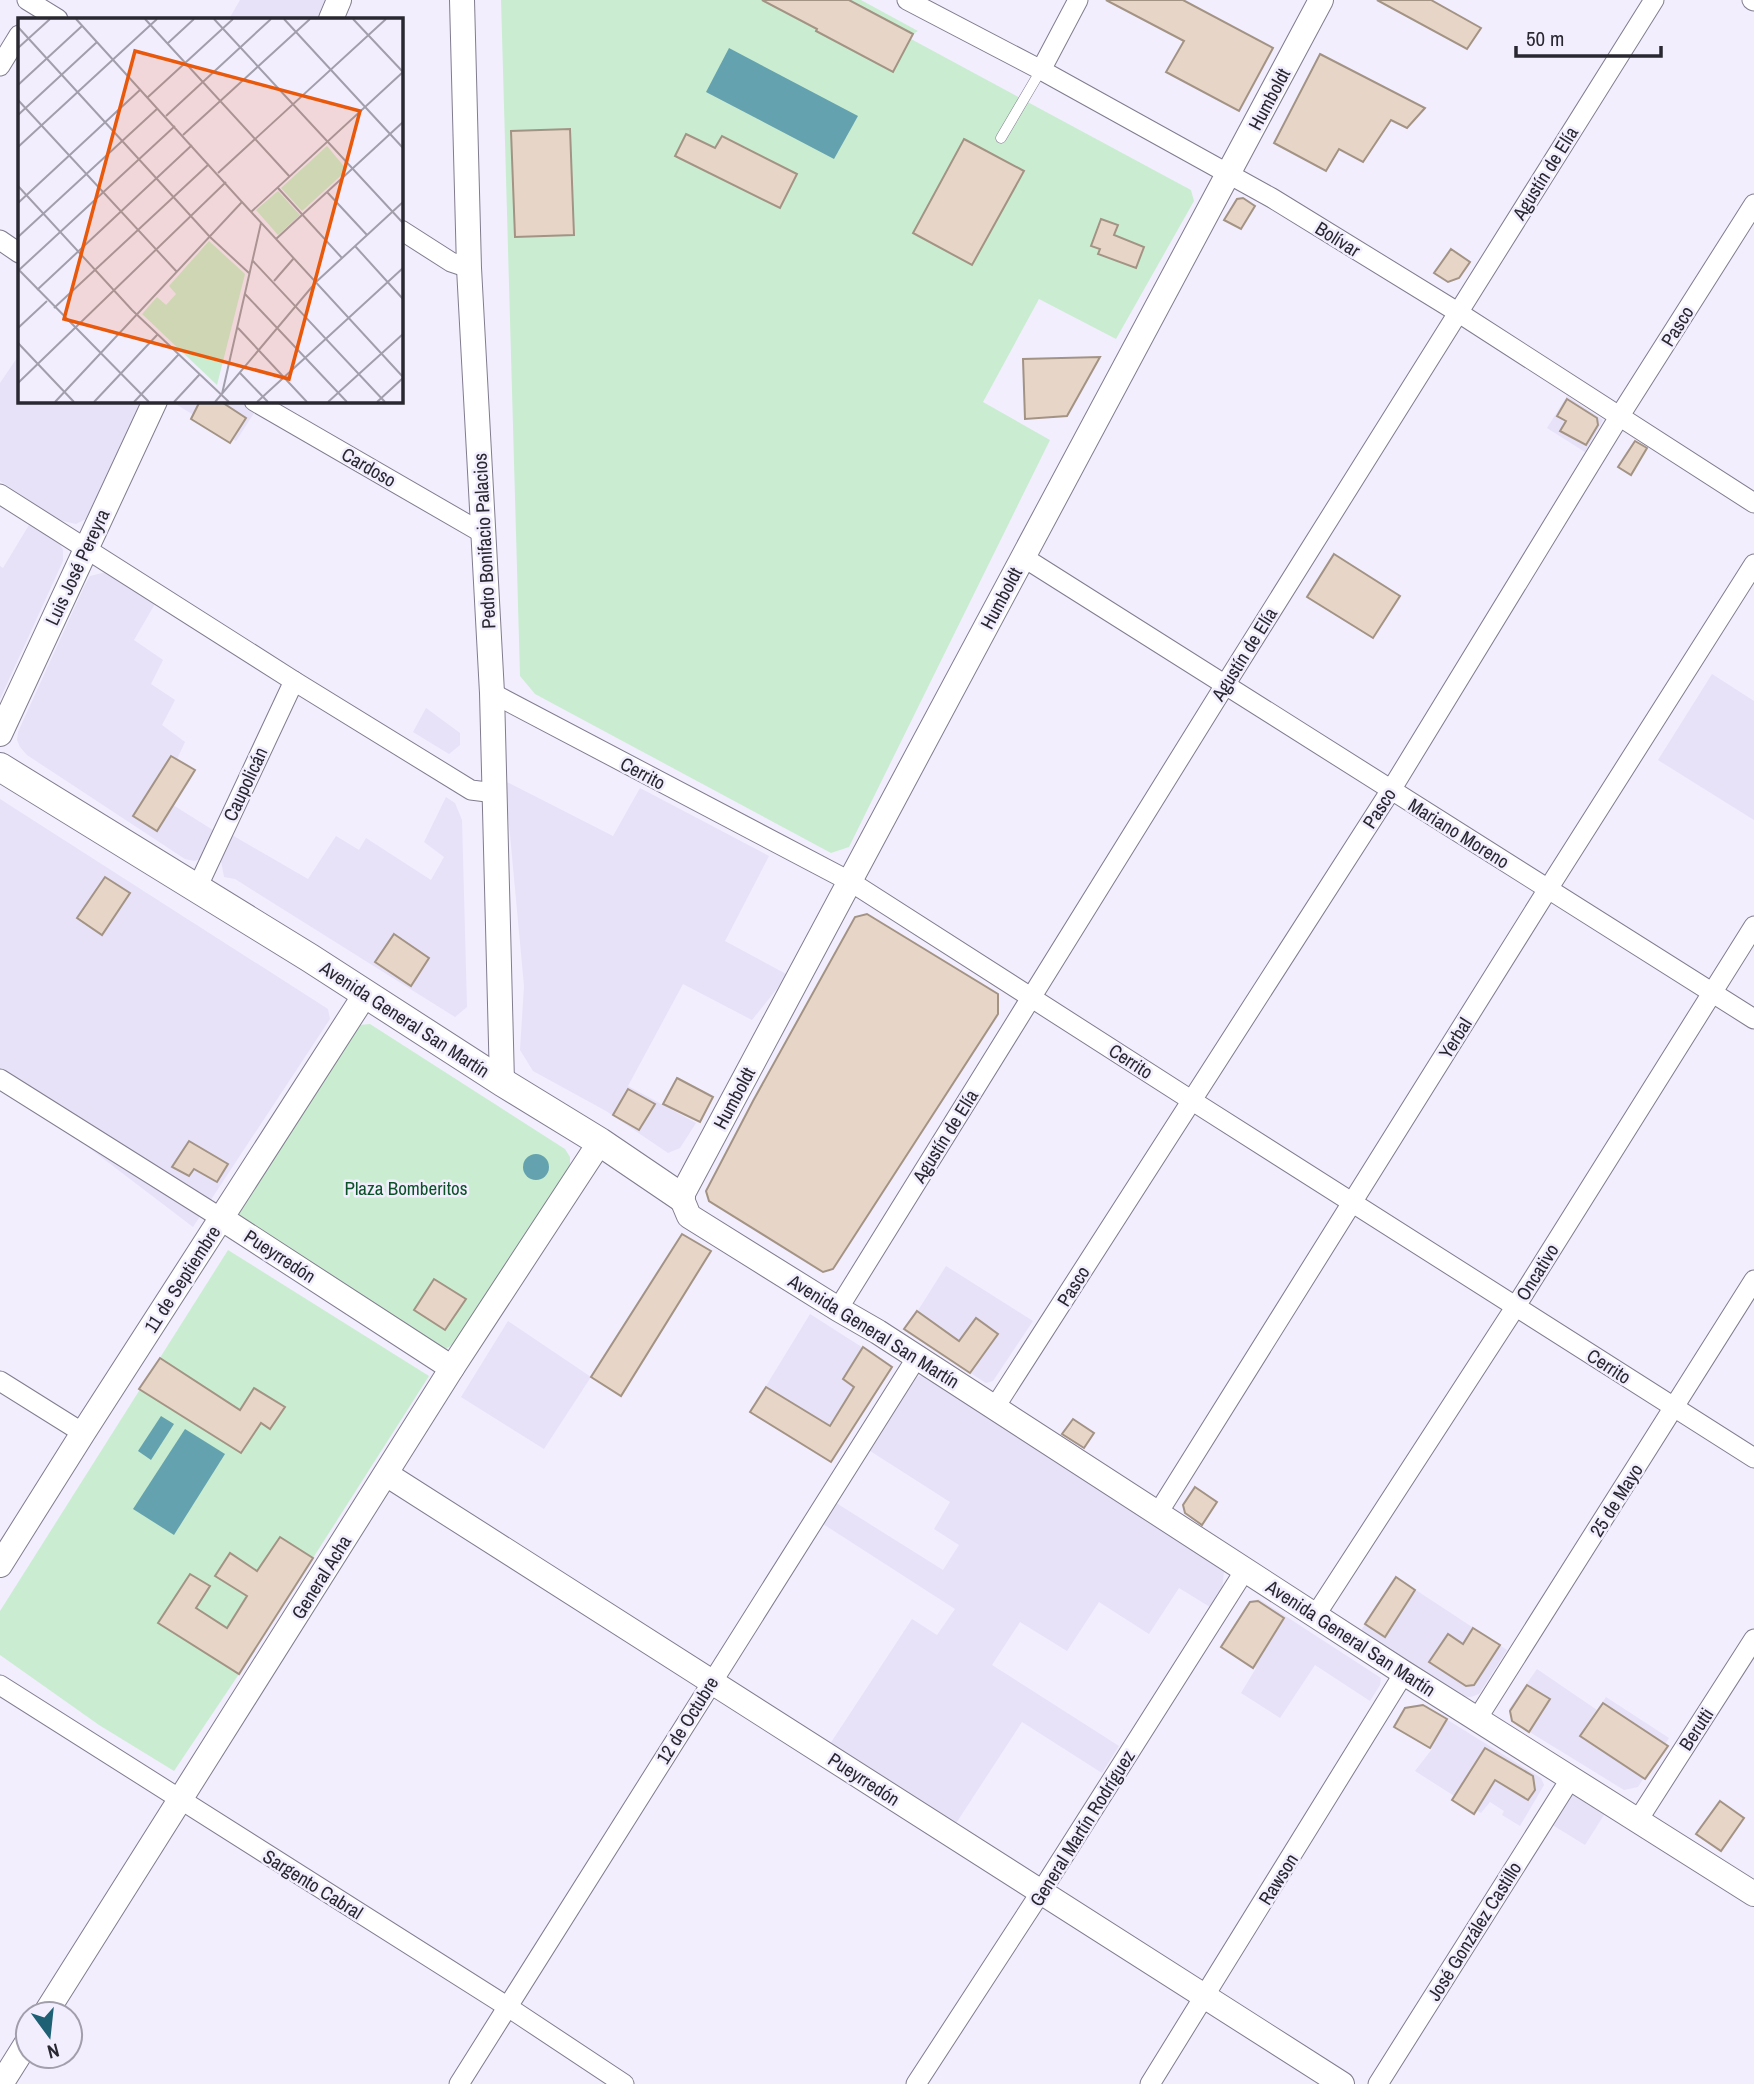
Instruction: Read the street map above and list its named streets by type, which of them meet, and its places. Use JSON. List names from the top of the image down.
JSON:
{
  "streets": {
    "main road": ["Avenida General San Martín"],
    "street": [
      "Humboldt",
      "Agustín de Elía",
      "Bolívar",
      "Pasco",
      "Cardoso",
      "Pedro Bonifacio Palacios",
      "Luis José Pereyra",
      "Cerrito",
      "Caupolicán",
      "Mariano Moreno",
      "Yerbal",
      "Pueyrredón",
      "Oncativo",
      "11 de Septiembre",
      "25 de Mayo",
      "General Acha",
      "12 de Octubre",
      "Berutti",
      "General Martín Rodríguez",
      "Rawson",
      "Sargento Cabral",
      "José González Castillo"
    ]
  },
  "crossings": [
    ["Humboldt", "Bolívar"],
    ["Humboldt", "Cerrito"],
    ["Humboldt", "Mariano Moreno"],
    ["Humboldt", "Avenida General San Martín"],
    ["Agustín de Elía", "Bolívar"],
    ["Agustín de Elía", "Cerrito"],
    ["Agustín de Elía", "Mariano Moreno"],
    ["Agustín de Elía", "Avenida General San Martín"],
    ["Bolívar", "Pasco"],
    ["Pasco", "Cerrito"],
    ["Pasco", "Mariano Moreno"],
    ["Pasco", "Avenida General San Martín"],
    ["Cardoso", "Pedro Bonifacio Palacios"],
    ["Pedro Bonifacio Palacios", "Cerrito"],
    ["Pedro Bonifacio Palacios", "Avenida General San Martín"],
    ["Cerrito", "Yerbal"],
    ["Cerrito", "Oncativo"],
    ["Cerrito", "25 de Mayo"],
    ["Caupolicán", "Avenida General San Martín"],
    ["Mariano Moreno", "Yerbal"],
    ["Mariano Moreno", "Oncativo"],
    ["Avenida General San Martín", "Yerbal"],
    ["Avenida General San Martín", "Oncativo"],
    ["Avenida General San Martín", "11 de Septiembre"],
    ["Avenida General San Martín", "25 de Mayo"],
    ["Avenida General San Martín", "General Acha"],
    ["Avenida General San Martín", "12 de Octubre"],
    ["Avenida General San Martín", "Berutti"],
    ["Avenida General San Martín", "General Martín Rodríguez"],
    ["Avenida General San Martín", "Rawson"],
    ["Avenida General San Martín", "José González Castillo"],
    ["Pueyrredón", "11 de Septiembre"],
    ["Pueyrredón", "General Acha"],
    ["Pueyrredón", "12 de Octubre"],
    ["Pueyrredón", "General Martín Rodríguez"],
    ["Pueyrredón", "Rawson"],
    ["General Acha", "Sargento Cabral"],
    ["12 de Octubre", "Sargento Cabral"]
  ],
  "parks": ["Plaza Bomberitos"],
  "scale_bar": "50 m",
  "north": "bottom"
}
